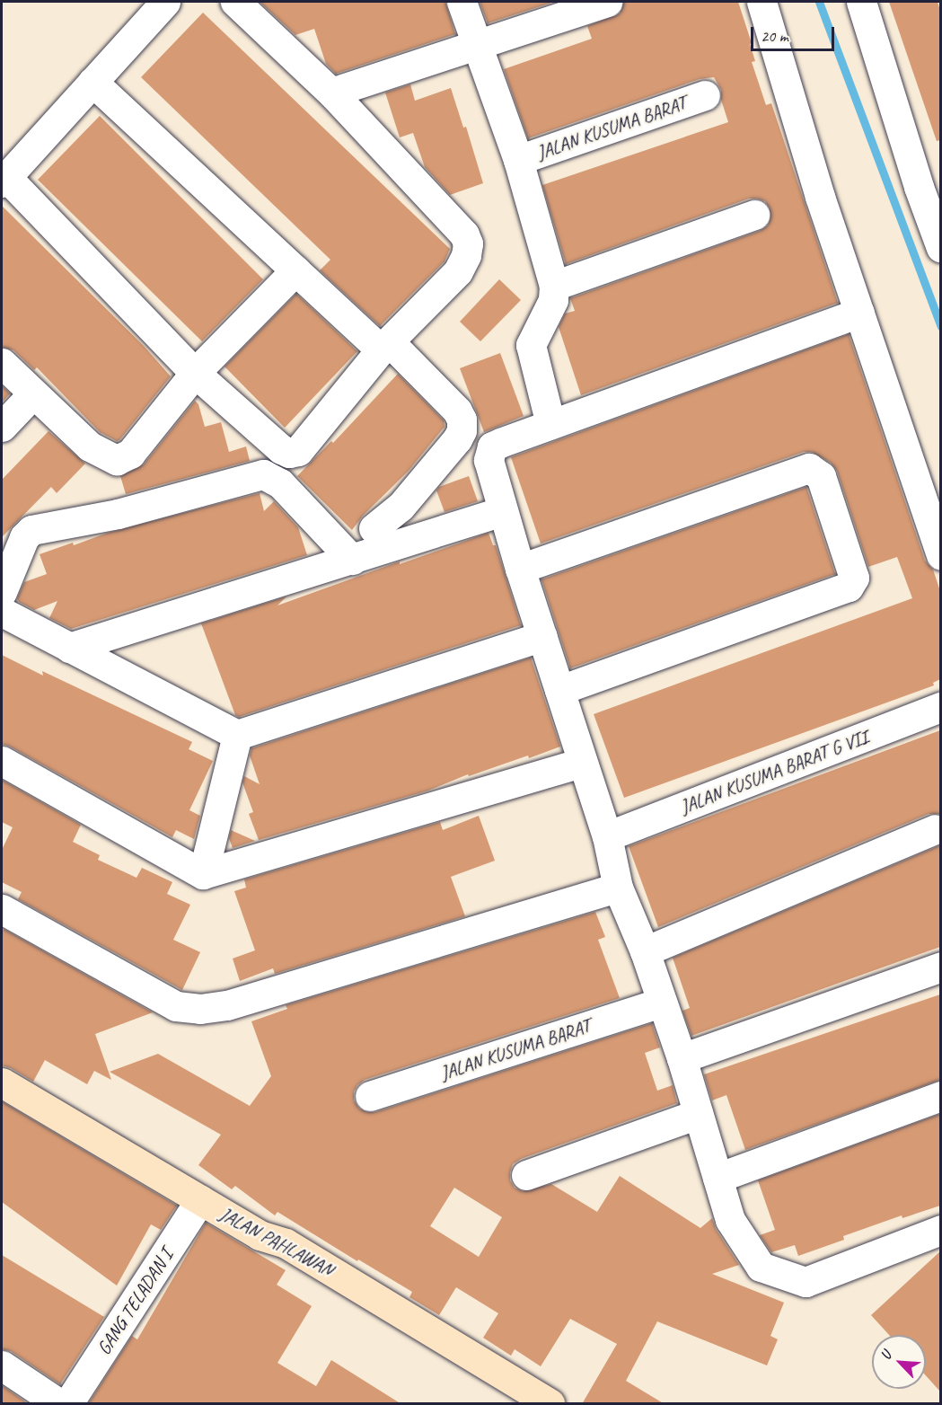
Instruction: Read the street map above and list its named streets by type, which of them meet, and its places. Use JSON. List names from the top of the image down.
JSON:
{
  "streets": {
    "street": [
      "JALAN KUSUMA BARAT",
      "JALAN KUSUMA BARAT G VII",
      "JALAN PAHLAWAN",
      "GANG TELADAN I"
    ]
  },
  "crossings": [
    ["JALAN PAHLAWAN", "GANG TELADAN I"]
  ],
  "scale_bar": "20 m",
  "north": "top left"
}
